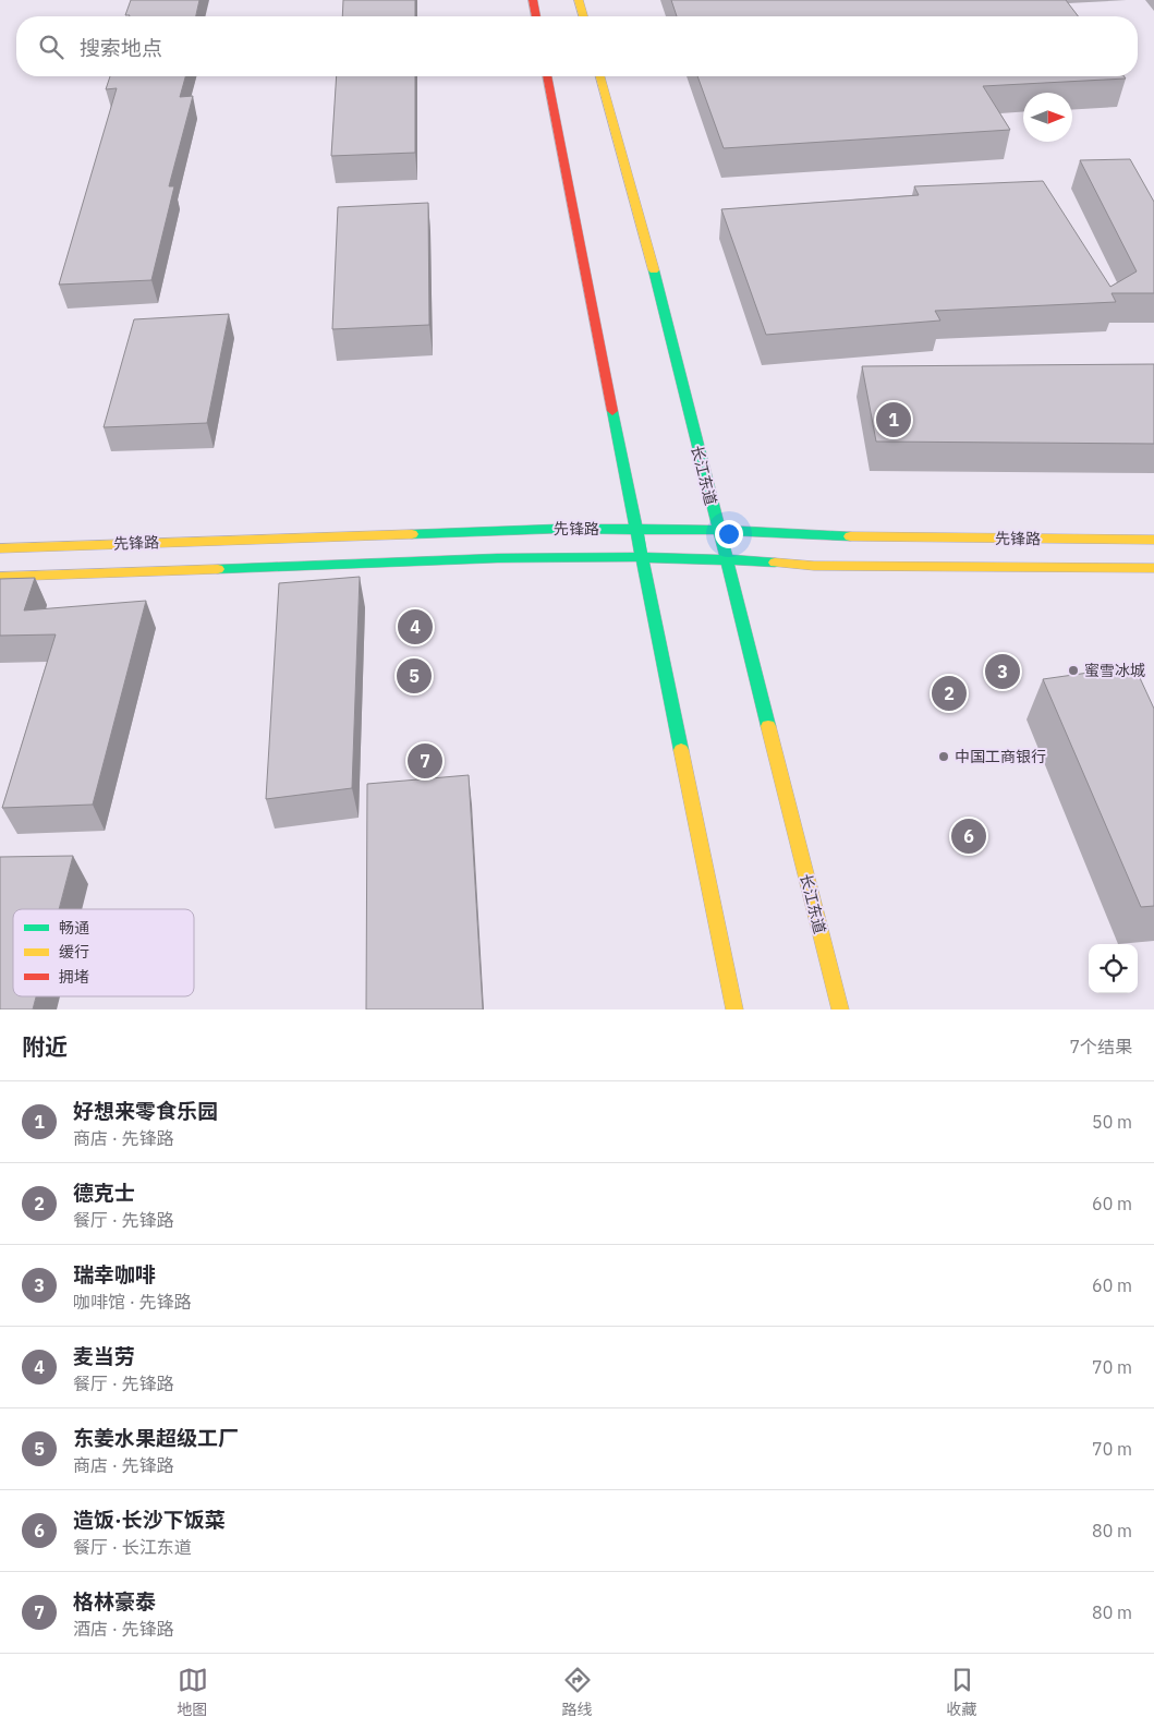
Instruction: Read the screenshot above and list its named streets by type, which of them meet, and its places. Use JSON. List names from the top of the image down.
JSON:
{
  "streets": {
    "main road": ["长江东道", "先锋路"]
  },
  "crossings": [
    ["长江东道", "先锋路"]
  ],
  "places": ["蜜雪冰城", "中国工商银行"],
  "legend": ["畅通", "缓行", "拥堵"],
  "north": "right",
  "page": {
    "search": "搜索地点",
    "pins": [
      "1",
      "4",
      "3",
      "5",
      "2",
      "7",
      "6"
    ],
    "heading": ["附近", "7个结果"],
    "list": [
      {
        "mark": "1",
        "name": "好想来零食乐园",
        "note": "商店 · 先锋路",
        "value": "50 m"
      },
      {
        "mark": "2",
        "name": "德克士",
        "note": "餐厅 · 先锋路",
        "value": "60 m"
      },
      {
        "mark": "3",
        "name": "瑞幸咖啡",
        "note": "咖啡馆 · 先锋路",
        "value": "60 m"
      },
      {
        "mark": "4",
        "name": "麦当劳",
        "note": "餐厅 · 先锋路",
        "value": "70 m"
      },
      {
        "mark": "5",
        "name": "东姜水果超级工厂",
        "note": "商店 · 先锋路",
        "value": "70 m"
      },
      {
        "mark": "6",
        "name": "造饭·长沙下饭菜",
        "note": "餐厅 · 长江东道",
        "value": "80 m"
      },
      {
        "mark": "7",
        "name": "格林豪泰",
        "note": "酒店 · 先锋路",
        "value": "80 m"
      }
    ],
    "nav": ["地图", "路线", "收藏"]
  }
}
